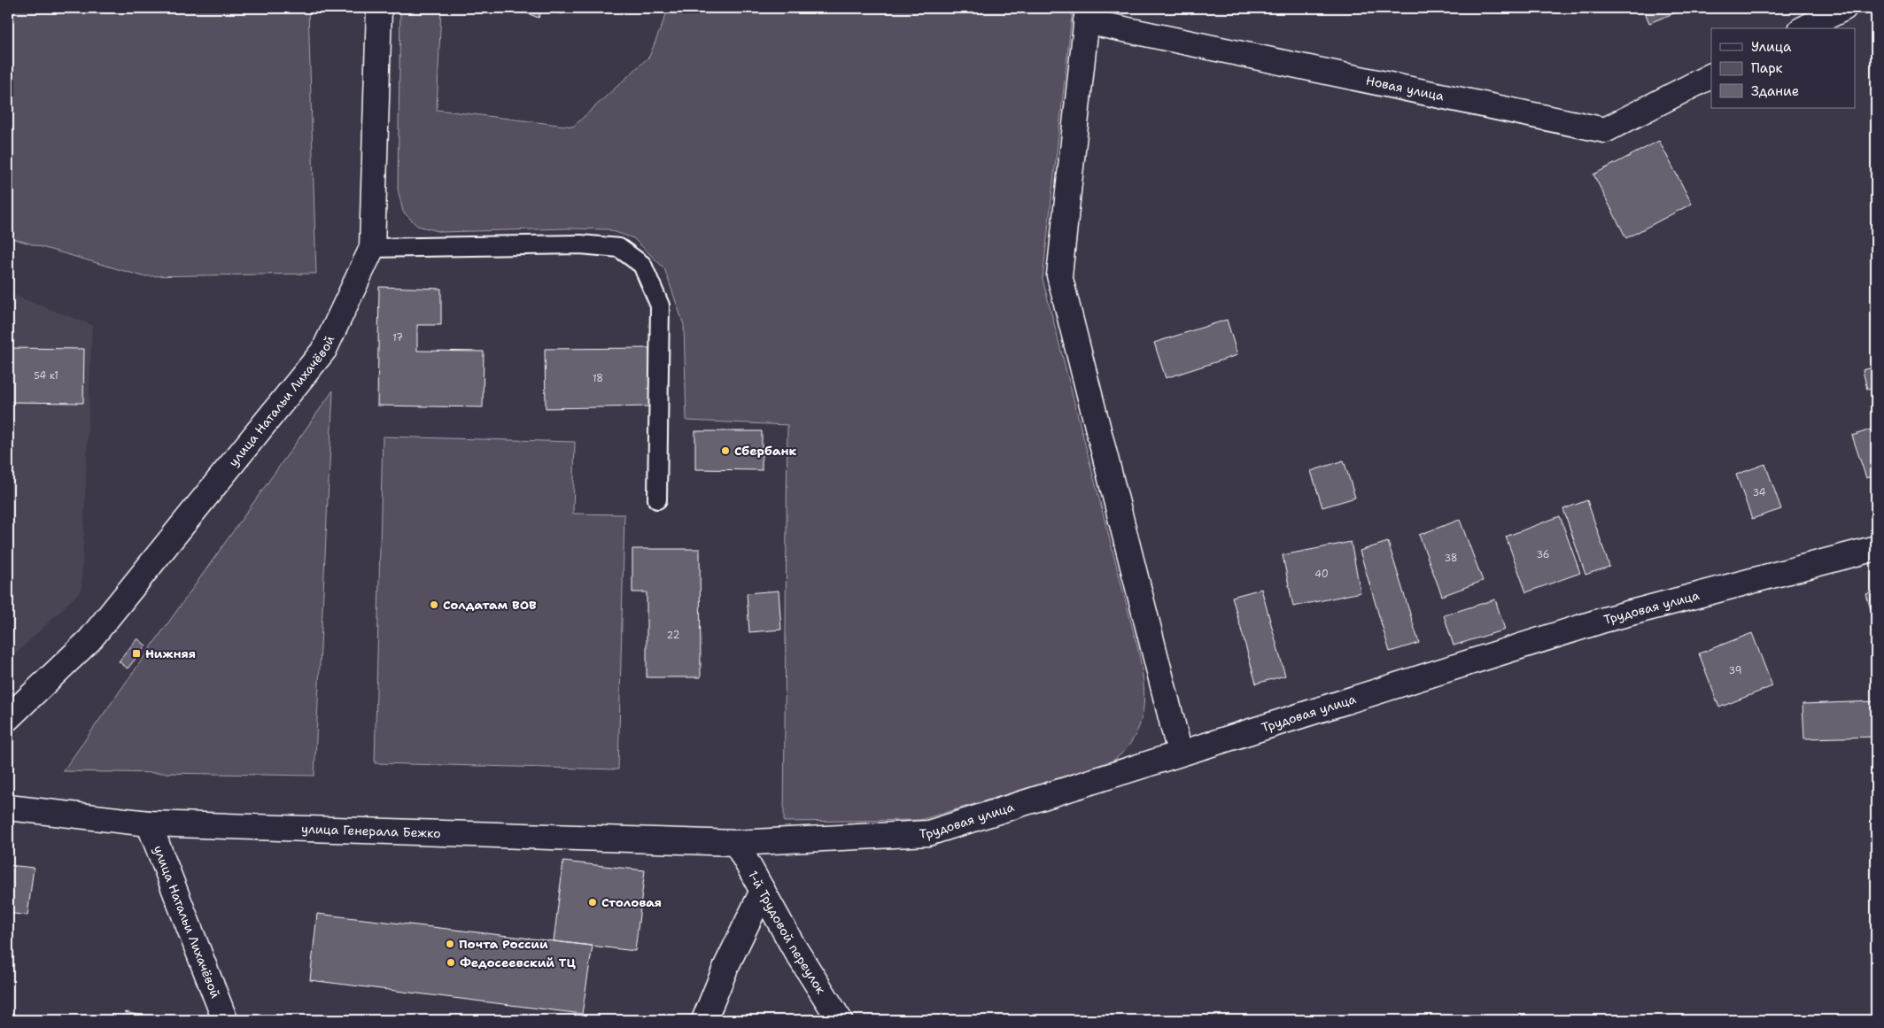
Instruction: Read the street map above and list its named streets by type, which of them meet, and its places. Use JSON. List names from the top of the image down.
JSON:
{
  "streets": {
    "street": [
      "Новая улица",
      "улица Натальи Лихачёвой",
      "Трудовая улица",
      "улица Генерала Бежко",
      "1-й Трудовой переулок"
    ]
  },
  "crossings": [
    ["улица Натальи Лихачёвой", "улица Генерала Бежко"],
    ["Трудовая улица", "улица Генерала Бежко"],
    ["Трудовая улица", "1-й Трудовой переулок"],
    ["улица Генерала Бежко", "1-й Трудовой переулок"]
  ],
  "places": {
    "other": [
      "Сбербанк",
      "Солдатам ВОВ",
      "Столовая",
      "Почта России",
      "Федосеевский ТЦ"
    ],
    "transit": ["Нижняя"]
  },
  "house_numbers": [
    "17",
    "54 к1",
    "18",
    "34",
    "36",
    "38",
    "40",
    "22",
    "39"
  ],
  "legend": ["Улица", "Парк", "Здание"]
}
